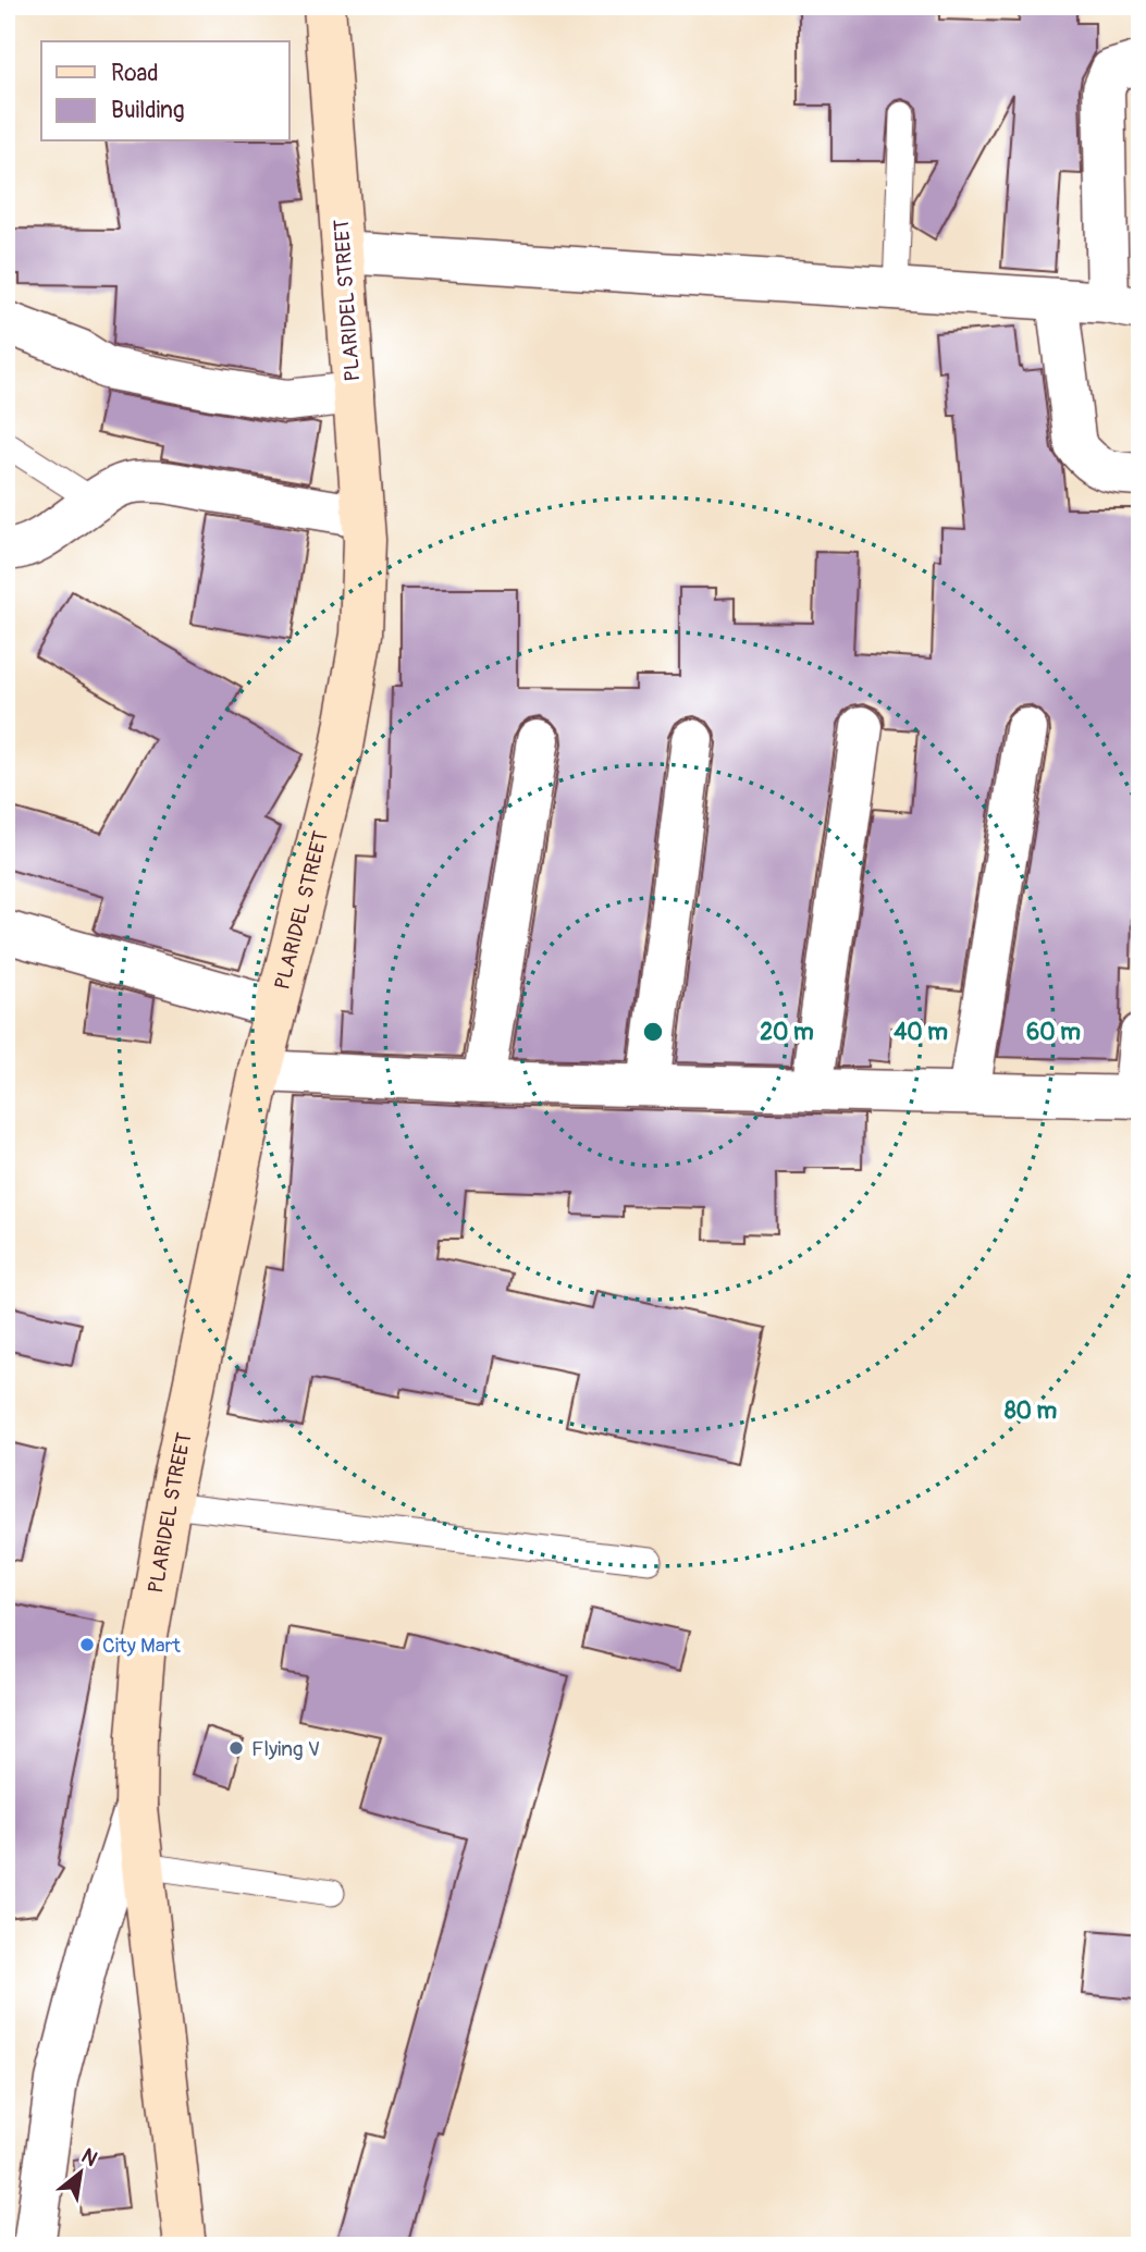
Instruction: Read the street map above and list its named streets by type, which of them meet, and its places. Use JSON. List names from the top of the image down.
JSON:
{
  "streets": {
    "street": ["PLARIDEL STREET"]
  },
  "places": ["City Mart", "Flying V"],
  "legend": ["Road", "Building"],
  "north": "top right",
  "rings": [
    "20 m",
    "40 m",
    "60 m",
    "80 m"
  ]
}
